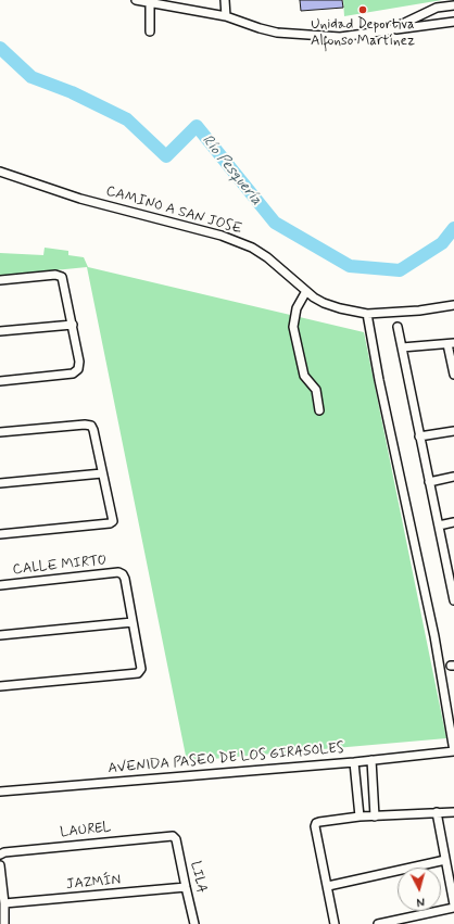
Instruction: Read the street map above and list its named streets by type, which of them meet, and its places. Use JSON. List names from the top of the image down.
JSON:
{
  "streets": {
    "street": [
      "CAMINO A SAN JOSE",
      "CALLE MIRTO",
      "AVENIDA PASEO DE LOS GIRASOLES",
      "LAUREL",
      "LILA",
      "JAZMÍN"
    ]
  },
  "crossings": [
    ["LAUREL", "LILA"],
    ["LILA", "JAZMÍN"]
  ],
  "water": ["Río Pesquería"],
  "places": ["Unidad Deportiva Alfonso Martínez"],
  "north": "bottom"
}
